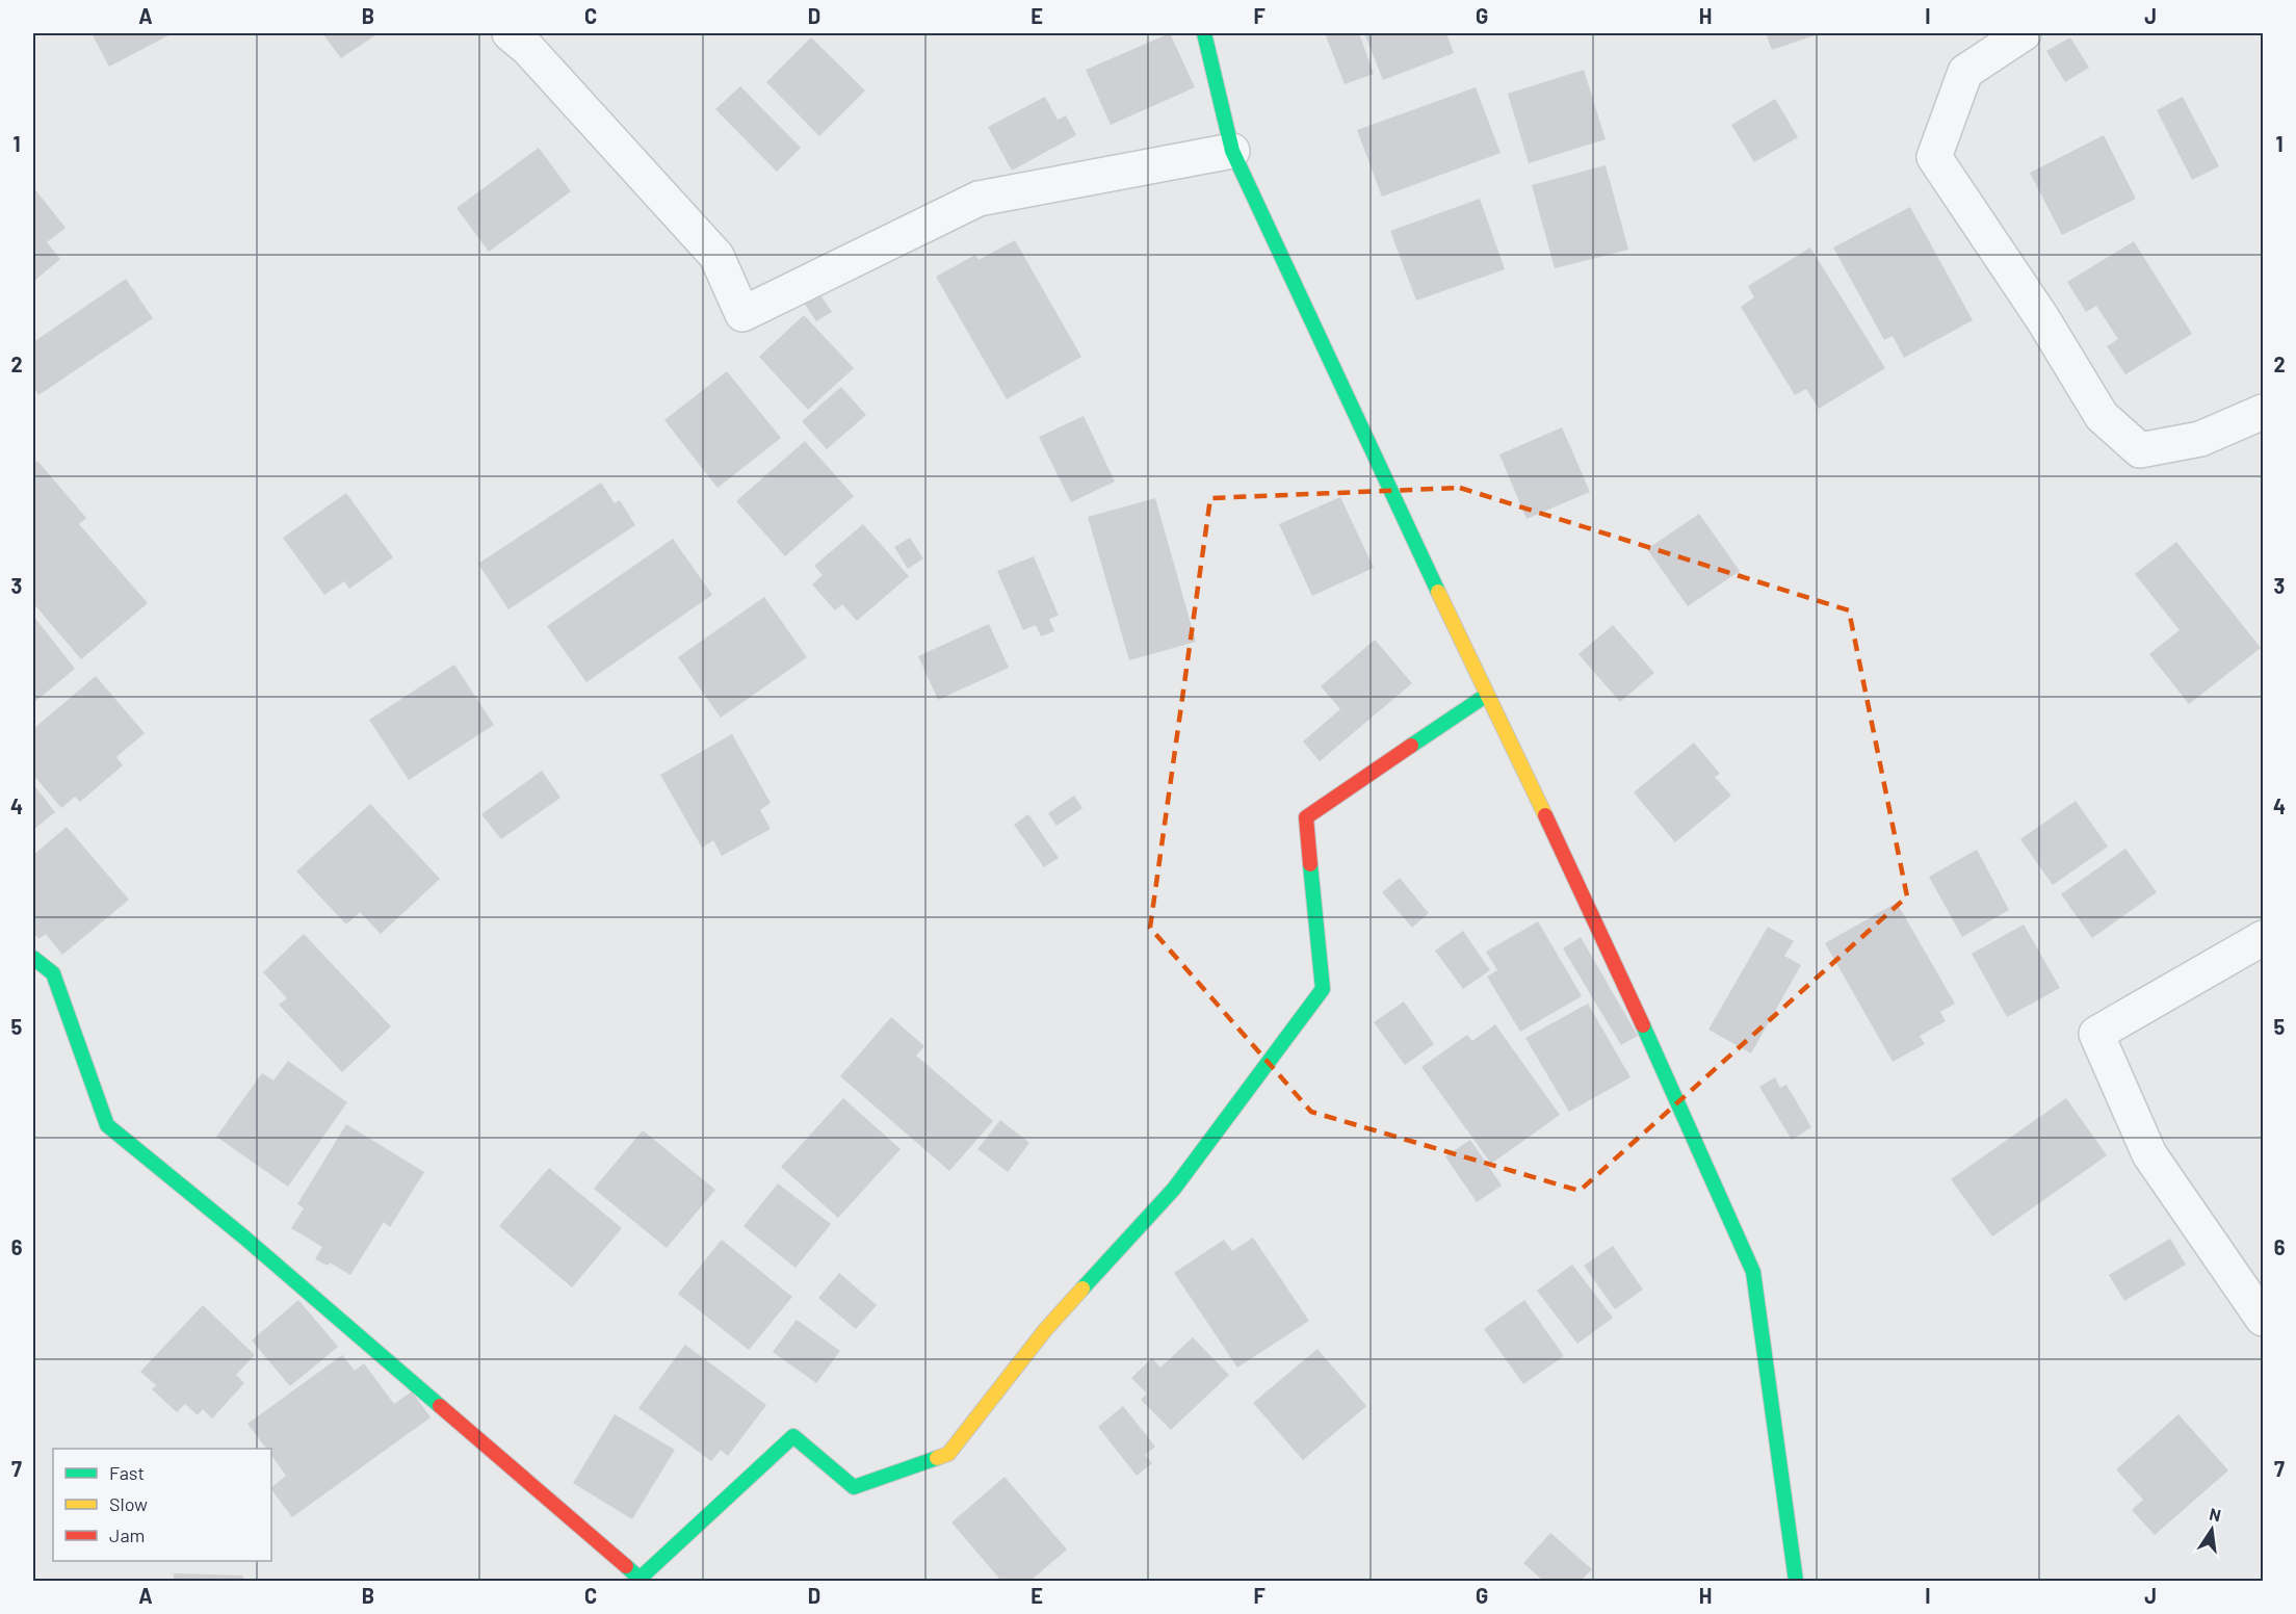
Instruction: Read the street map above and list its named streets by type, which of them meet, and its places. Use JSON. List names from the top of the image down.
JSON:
{
  "legend": ["Fast", "Slow", "Jam"],
  "north": "top",
  "grid": {
    "columns": [
      "A",
      "B",
      "C",
      "D",
      "E",
      "F",
      "G",
      "H",
      "I",
      "J"
    ],
    "rows": [
      "1",
      "2",
      "3",
      "4",
      "5",
      "6",
      "7"
    ]
  }
}
